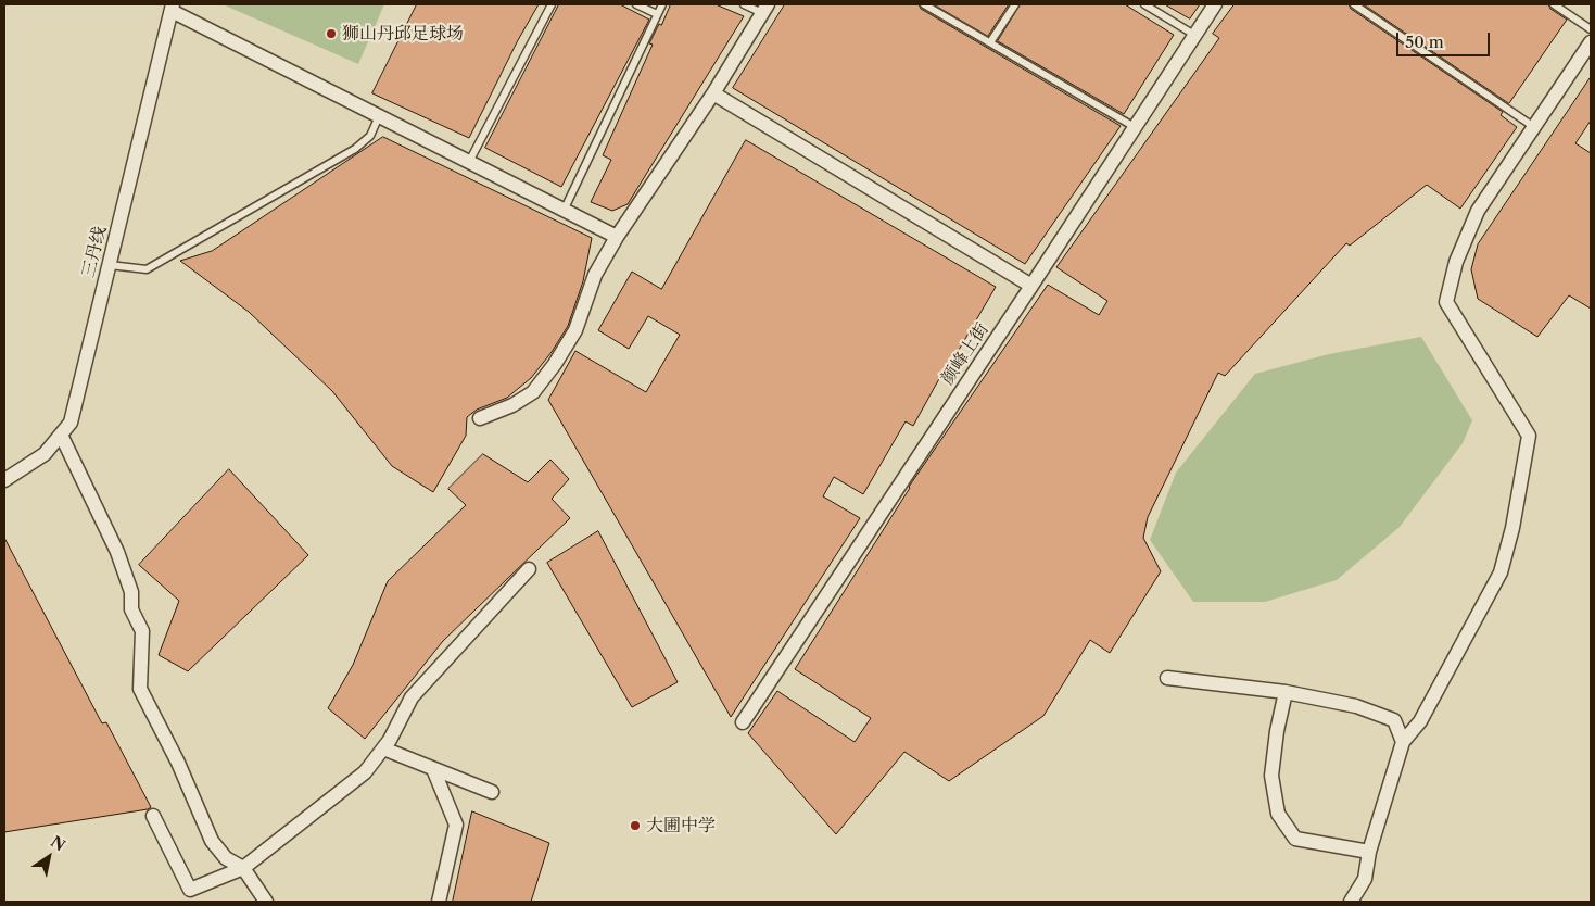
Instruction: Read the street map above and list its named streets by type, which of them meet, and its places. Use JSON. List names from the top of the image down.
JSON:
{
  "streets": {
    "street": ["三丹线", "颜峰上街"]
  },
  "places": ["狮山丹邱足球场", "大圃中学"],
  "scale_bar": "50 m",
  "north": "top right"
}
